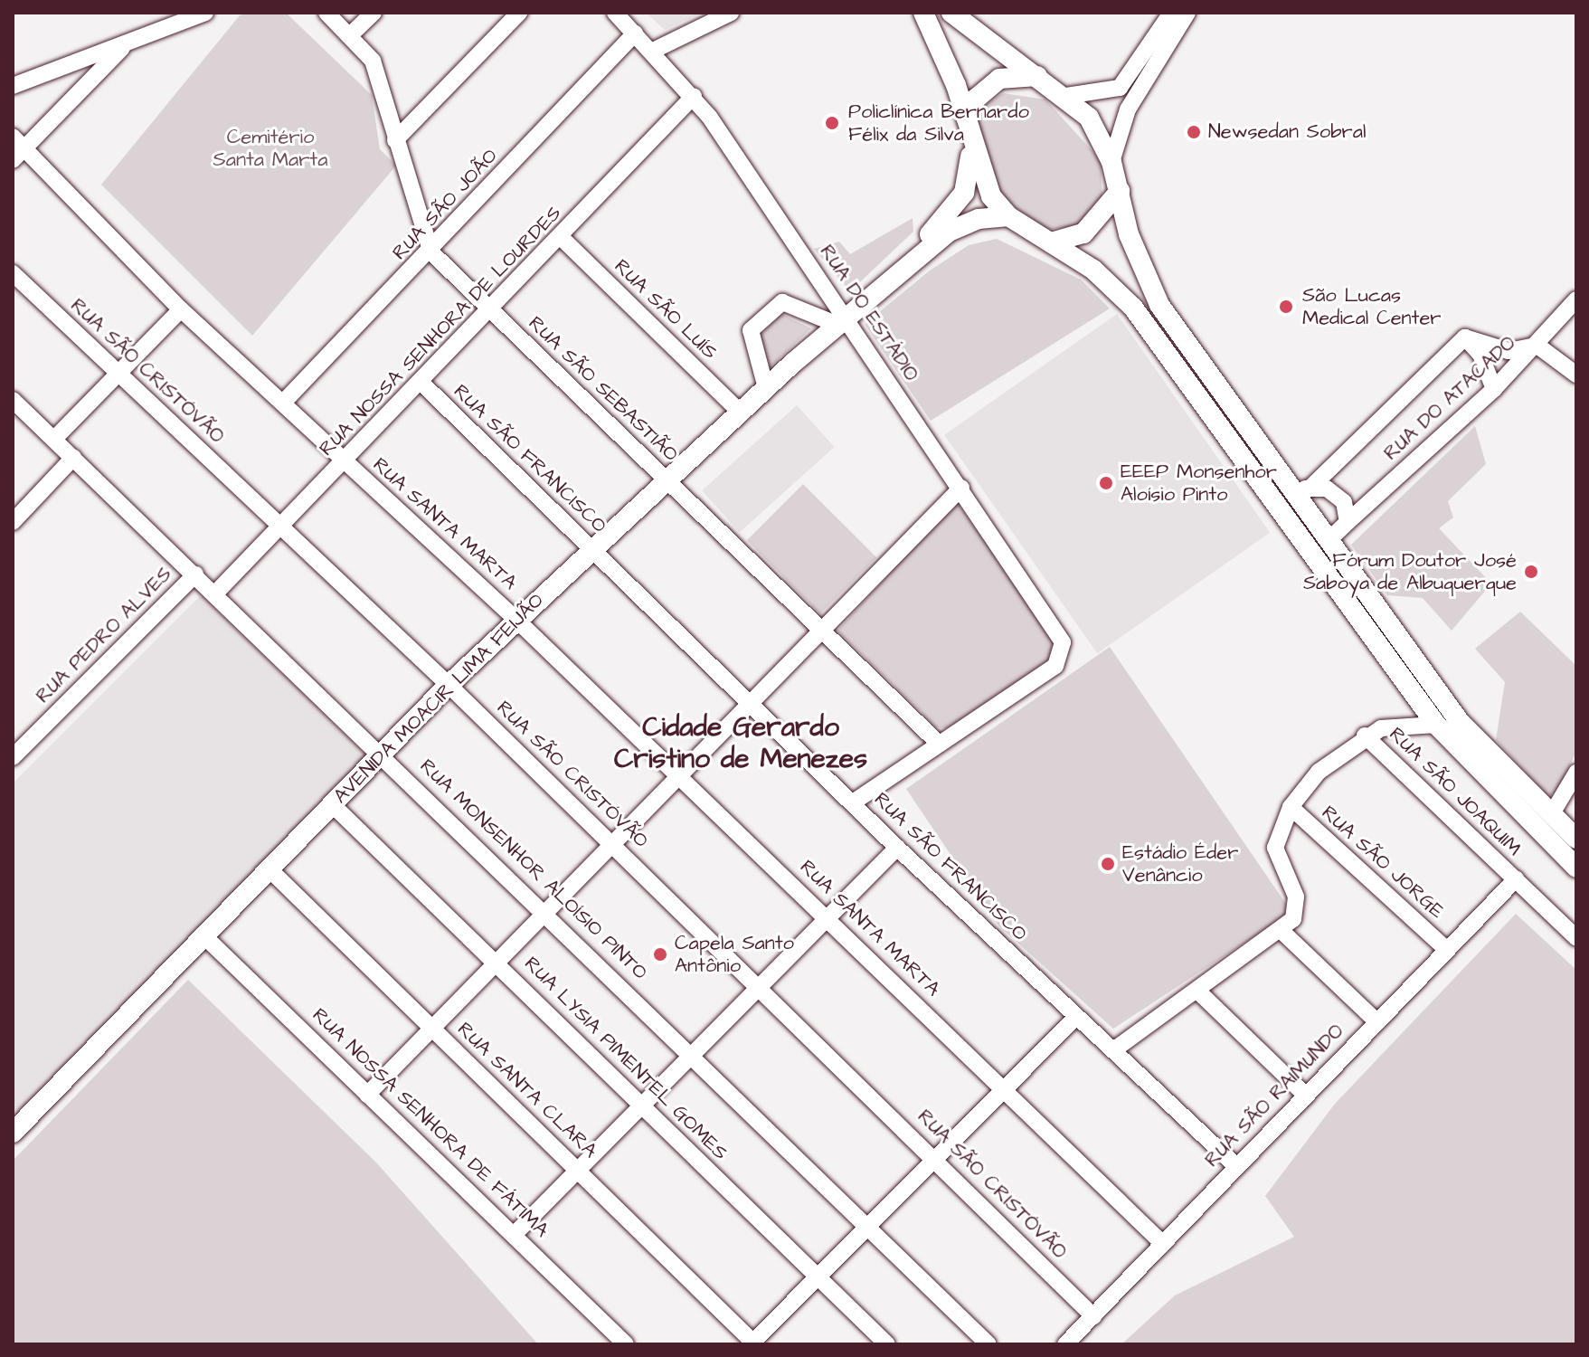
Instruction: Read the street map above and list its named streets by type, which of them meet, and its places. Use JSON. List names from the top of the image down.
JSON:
{
  "streets": {
    "main road": ["AVENIDA MOACIR LIMA FEIJÃO"],
    "street": [
      "RUA SÃO JOÃO",
      "RUA SÃO LUÍS",
      "RUA DO ESTÁDIO",
      "RUA NOSSA SENHORA DE LOURDES",
      "RUA SÃO CRISTÓVÃO",
      "RUA SÃO SEBASTIÃO",
      "RUA DO ATACADO",
      "RUA SÃO FRANCISCO",
      "RUA SANTA MARTA",
      "RUA PEDRO ALVES",
      "RUA SÃO JOAQUIM",
      "RUA SÃO JORGE",
      "RUA MONSENHOR ALOÍSIO PINTO",
      "RUA LYSIA PIMENTEL GOMES",
      "RUA SANTA CLARA",
      "RUA SÃO RAIMUNDO",
      "RUA NOSSA SENHORA DE FÁTIMA"
    ]
  },
  "crossings": [
    ["RUA SÃO JOÃO", "RUA DO ESTÁDIO"],
    ["RUA SÃO JOÃO", "RUA SÃO SEBASTIÃO"],
    ["RUA SÃO JOÃO", "RUA SANTA MARTA"],
    ["RUA SÃO LUÍS", "RUA NOSSA SENHORA DE LOURDES"],
    ["RUA SÃO LUÍS", "AVENIDA MOACIR LIMA FEIJÃO"],
    ["RUA DO ESTÁDIO", "RUA NOSSA SENHORA DE LOURDES"],
    ["RUA DO ESTÁDIO", "RUA SÃO SEBASTIÃO"],
    ["RUA DO ESTÁDIO", "AVENIDA MOACIR LIMA FEIJÃO"],
    ["RUA NOSSA SENHORA DE LOURDES", "RUA SÃO CRISTÓVÃO"],
    ["RUA NOSSA SENHORA DE LOURDES", "RUA SÃO SEBASTIÃO"],
    ["RUA NOSSA SENHORA DE LOURDES", "RUA SÃO FRANCISCO"],
    ["RUA NOSSA SENHORA DE LOURDES", "RUA SANTA MARTA"],
    ["RUA NOSSA SENHORA DE LOURDES", "RUA MONSENHOR ALOÍSIO PINTO"],
    ["RUA SÃO CRISTÓVÃO", "AVENIDA MOACIR LIMA FEIJÃO"],
    ["RUA SÃO CRISTÓVÃO", "RUA SÃO RAIMUNDO"],
    ["RUA SÃO SEBASTIÃO", "AVENIDA MOACIR LIMA FEIJÃO"],
    ["RUA SÃO FRANCISCO", "AVENIDA MOACIR LIMA FEIJÃO"],
    ["RUA SÃO FRANCISCO", "RUA SÃO RAIMUNDO"],
    ["RUA SANTA MARTA", "AVENIDA MOACIR LIMA FEIJÃO"],
    ["RUA SANTA MARTA", "RUA SÃO RAIMUNDO"],
    ["RUA PEDRO ALVES", "RUA MONSENHOR ALOÍSIO PINTO"],
    ["AVENIDA MOACIR LIMA FEIJÃO", "RUA MONSENHOR ALOÍSIO PINTO"],
    ["AVENIDA MOACIR LIMA FEIJÃO", "RUA LYSIA PIMENTEL GOMES"],
    ["AVENIDA MOACIR LIMA FEIJÃO", "RUA SANTA CLARA"],
    ["AVENIDA MOACIR LIMA FEIJÃO", "RUA NOSSA SENHORA DE FÁTIMA"],
    ["RUA SÃO JOAQUIM", "RUA SÃO RAIMUNDO"],
    ["RUA SÃO JORGE", "RUA SÃO RAIMUNDO"]
  ],
  "districts": ["Cidade Gerardo Cristino de Menezes"],
  "parks": ["Cemitério Santa Marta"],
  "places": [
    "Policlínica Bernardo Félix da Silva",
    "Newsedan Sobral",
    "São Lucas Medical Center",
    "EEEP Monsenhor Aloísio Pinto",
    "Fórum Doutor José Saboya de Albuquerque",
    "Estádio Éder Venâncio",
    "Capela Santo Antônio"
  ]
}
